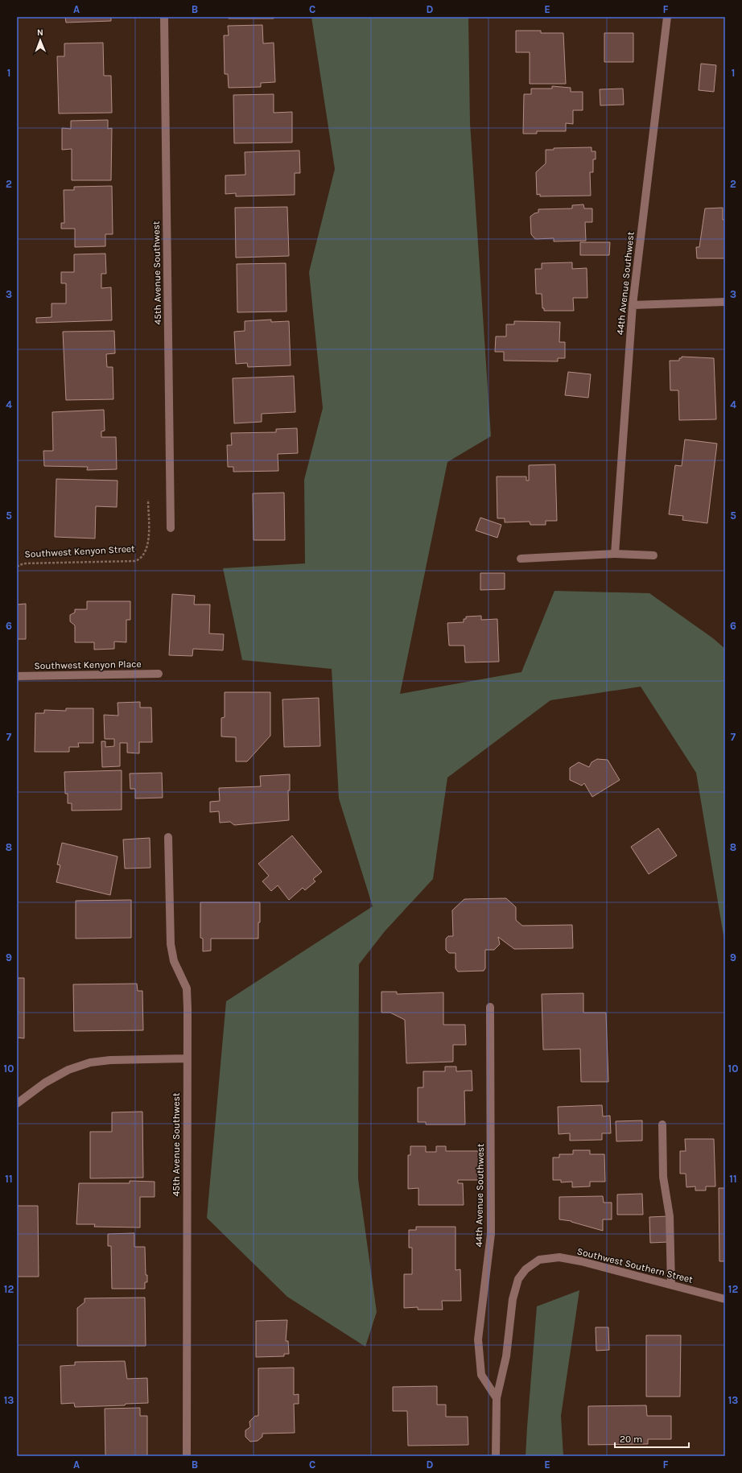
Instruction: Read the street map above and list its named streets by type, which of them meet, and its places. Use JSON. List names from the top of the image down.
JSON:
{
  "streets": {
    "street": [
      "45th Avenue Southwest",
      "44th Avenue Southwest",
      "Southwest Kenyon Place",
      "Southwest Southern Street"
    ],
    "path": ["Southwest Kenyon Street"]
  },
  "crossings": [
    ["44th Avenue Southwest", "Southwest Southern Street"]
  ],
  "scale_bar": "20 m",
  "north": "top",
  "grid": {
    "columns": [
      "A",
      "B",
      "C",
      "D",
      "E",
      "F"
    ],
    "rows": [
      "1",
      "2",
      "3",
      "4",
      "5",
      "6",
      "7",
      "8",
      "9",
      "10",
      "11",
      "12",
      "13"
    ]
  }
}
